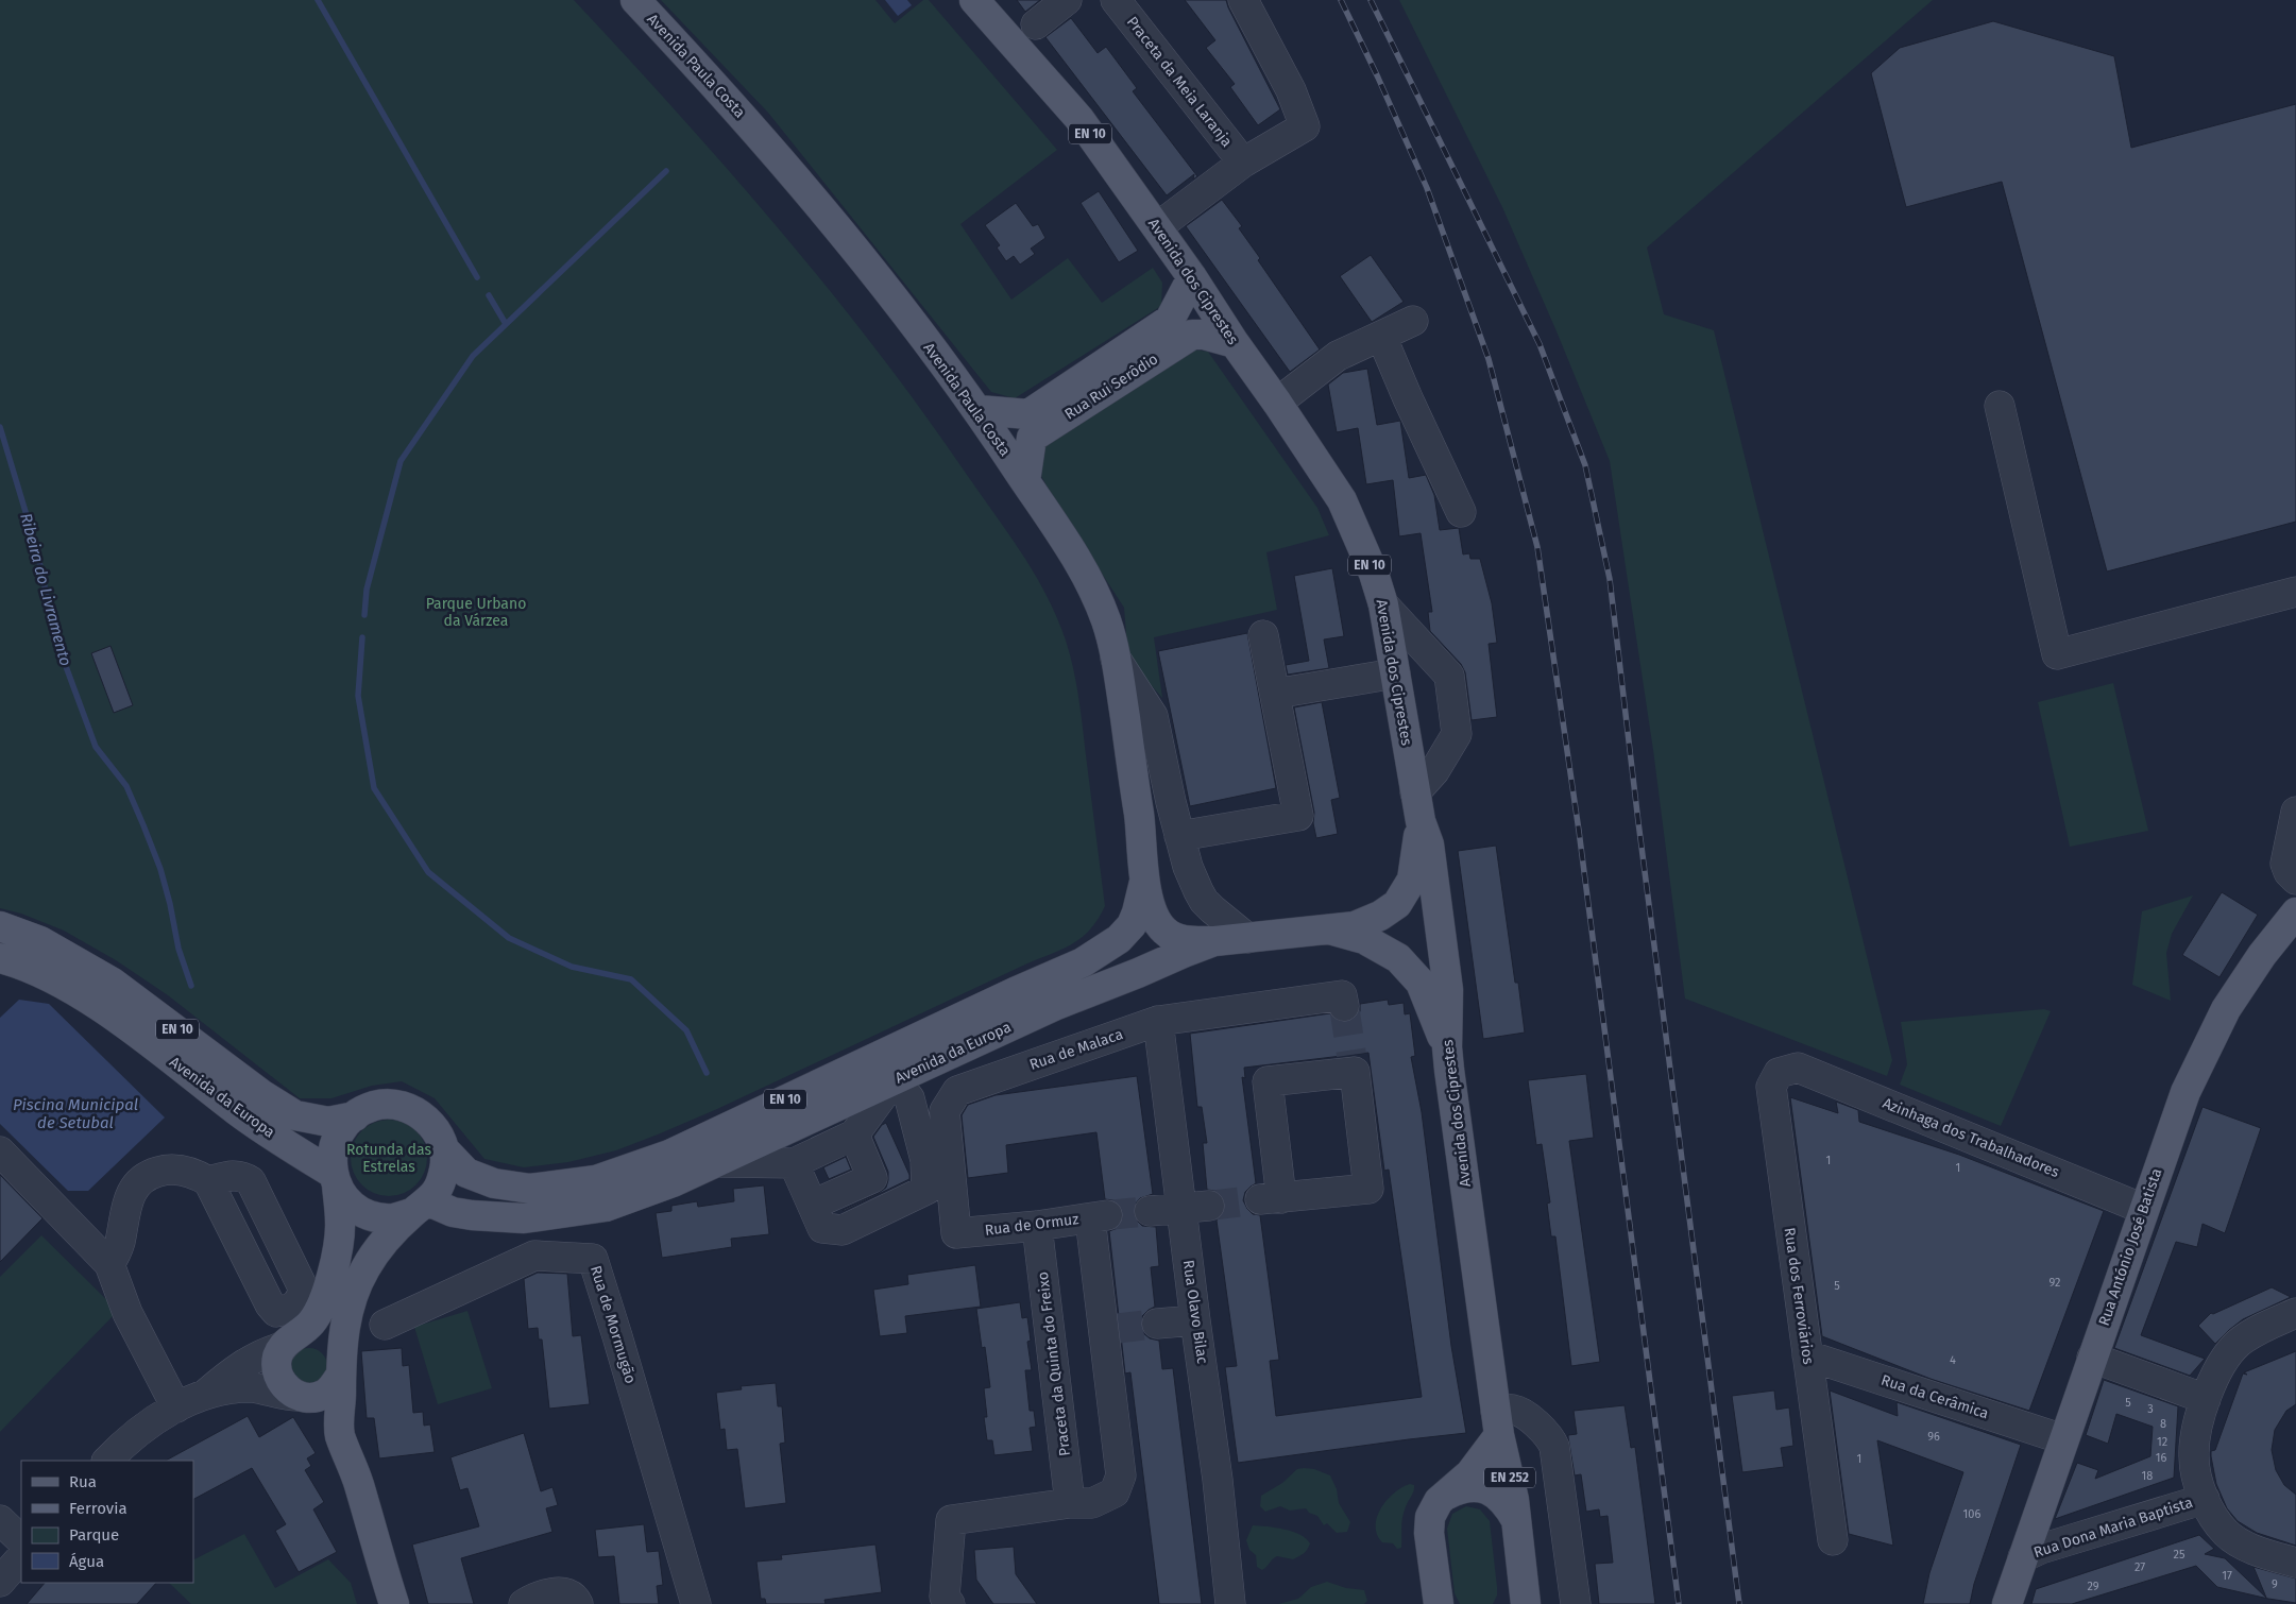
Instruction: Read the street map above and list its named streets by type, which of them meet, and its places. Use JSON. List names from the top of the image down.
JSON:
{
  "streets": {
    "main road": [
      "Avenida Paula Costa",
      "EN 10",
      "Avenida dos Ciprestes",
      "Rua Rui Serôdio",
      "Avenida da Europa",
      "Rua António José Batista",
      "EN 252"
    ],
    "street": [
      "Praceta da Meia Laranja",
      "Rua de Malaca",
      "Azinhaga dos Trabalhadores",
      "Rua de Ormuz",
      "Rua dos Ferroviários",
      "Rua Olavo Bilac",
      "Rua de Mormugão",
      "Praceta da Quinta do Freixo",
      "Rua da Cerâmica",
      "Rua Dona Maria Baptista"
    ]
  },
  "crossings": [
    ["Avenida Paula Costa", "Rua Rui Serôdio"],
    ["Avenida Paula Costa", "Avenida da Europa"],
    ["Avenida dos Ciprestes", "Rua Rui Serôdio"],
    ["Avenida dos Ciprestes", "Avenida da Europa"],
    ["Avenida dos Ciprestes", "EN 252"],
    ["Rua de Malaca", "Rua de Ormuz"],
    ["Rua de Malaca", "Rua Olavo Bilac"],
    ["Azinhaga dos Trabalhadores", "Rua António José Batista"],
    ["Azinhaga dos Trabalhadores", "Rua dos Ferroviários"],
    ["Rua de Ormuz", "Praceta da Quinta do Freixo"],
    ["Rua António José Batista", "Rua da Cerâmica"],
    ["Rua António José Batista", "Rua Dona Maria Baptista"],
    ["Rua dos Ferroviários", "Rua da Cerâmica"]
  ],
  "water": ["Ribeira do Livramento", "Piscina Municipal de Setubal"],
  "parks": ["Parque Urbano da Várzea", "Rotunda das Estrelas"],
  "house_numbers": [
    "1",
    "1",
    "92",
    "5",
    "4",
    "5",
    "3",
    "8",
    "96",
    "12",
    "16",
    "1",
    "18",
    "106",
    "25",
    "27",
    "17",
    "9",
    "29"
  ],
  "legend": [
    "Rua",
    "Ferrovia",
    "Parque",
    "Água"
  ]
}
